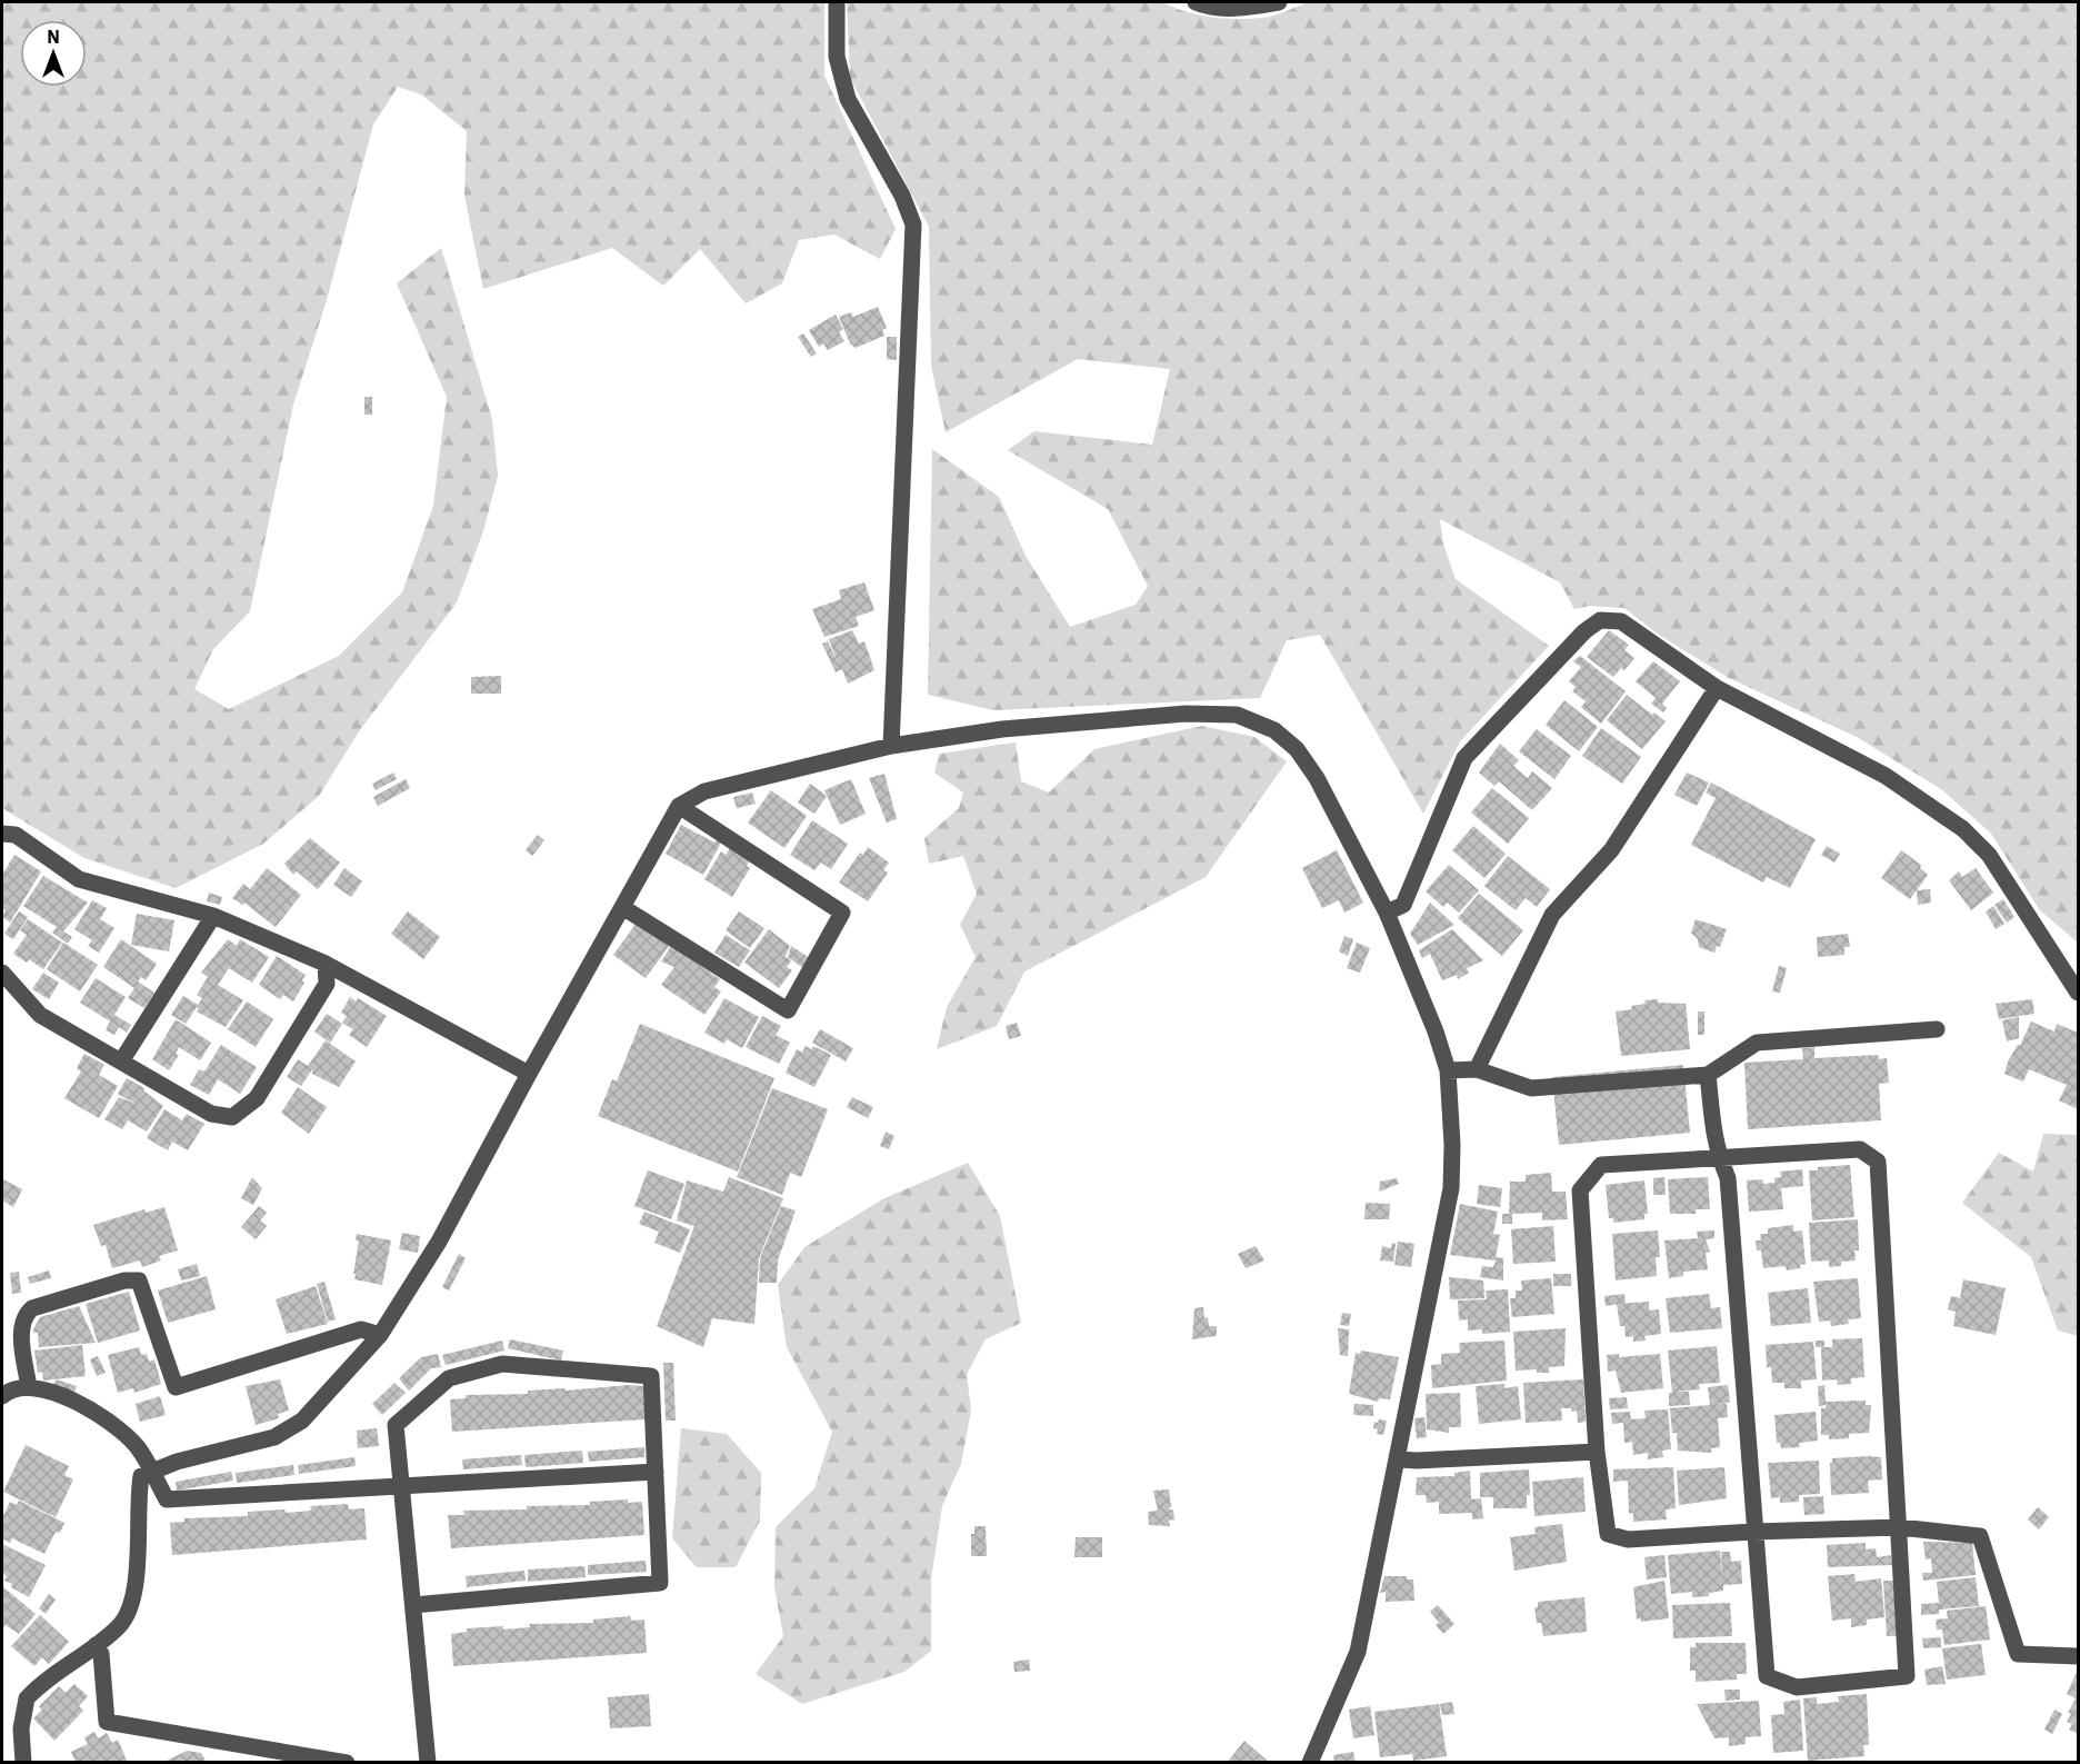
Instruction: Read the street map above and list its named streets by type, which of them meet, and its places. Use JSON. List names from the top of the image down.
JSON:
{
  "north": "top"
}
